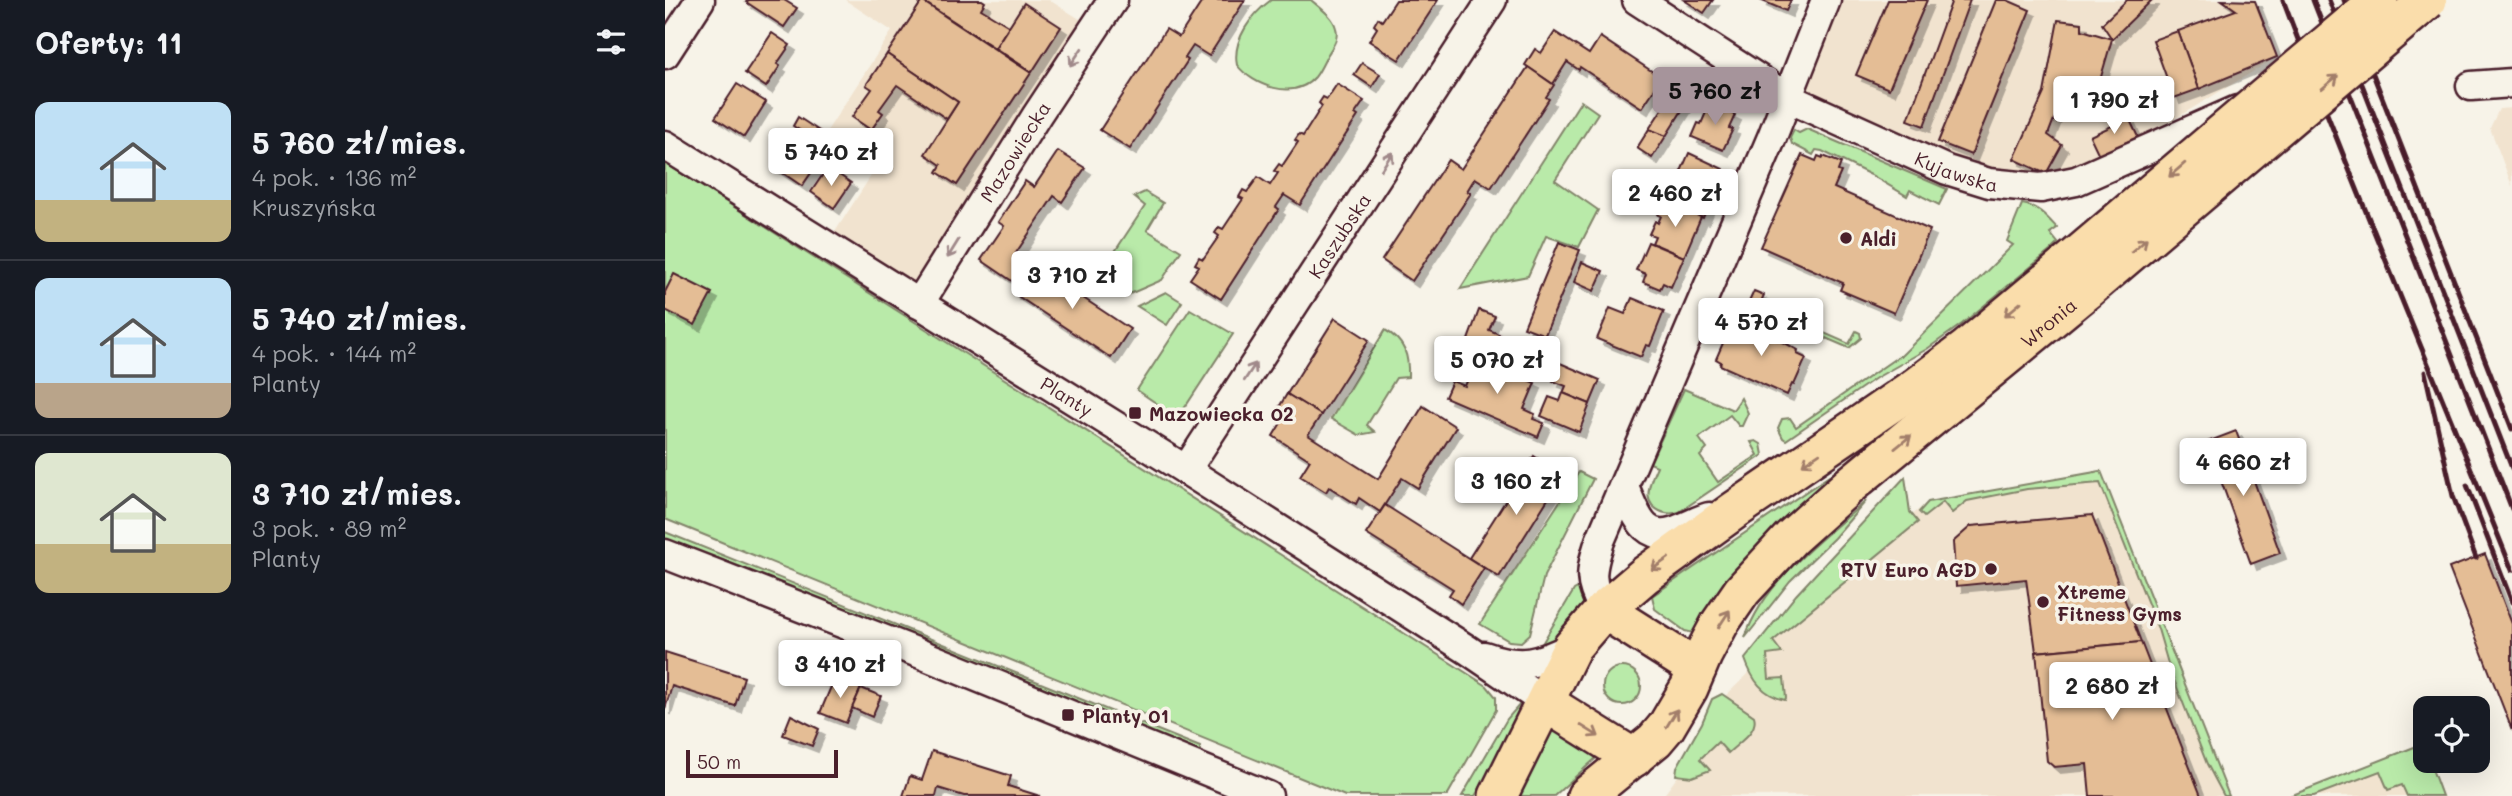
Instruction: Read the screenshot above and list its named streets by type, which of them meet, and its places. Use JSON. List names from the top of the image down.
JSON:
{
  "streets": {
    "main road": ["Wronia"],
    "street": [
      "Mazowiecka",
      "Kujawska",
      "Kaszubska",
      "Planty"
    ]
  },
  "crossings": [
    ["Mazowiecka", "Planty"],
    ["Kaszubska", "Planty"],
    ["Wronia", "Planty"]
  ],
  "one_way": ["Mazowiecka", "Kaszubska"],
  "places": {
    "other": ["Aldi", "RTV Euro AGD", "Xtreme Fitness Gyms"],
    "transit": ["Mazowiecka 02", "Planty 01"]
  },
  "scale_bar": "50 m",
  "page": {
    "heading": "Oferty: 11",
    "price": [
      "5 760 zł",
      "1 790 zł",
      "5 740 zł",
      "2 460 zł",
      "3 710 zł",
      "4 570 zł",
      "5 070 zł",
      "4 660 zł",
      "3 160 zł",
      "3 410 zł",
      "2 680 zł"
    ],
    "list": [
      {
        "name": "5 760 zł/mies.",
        "note": "4 pok. · 136 m² · Kruszyńska"
      },
      {
        "name": "5 740 zł/mies.",
        "note": "4 pok. · 144 m² · Planty"
      },
      {
        "name": "3 710 zł/mies.",
        "note": "3 pok. · 89 m² · Planty"
      }
    ],
    "scale": "50 m"
  }
}
